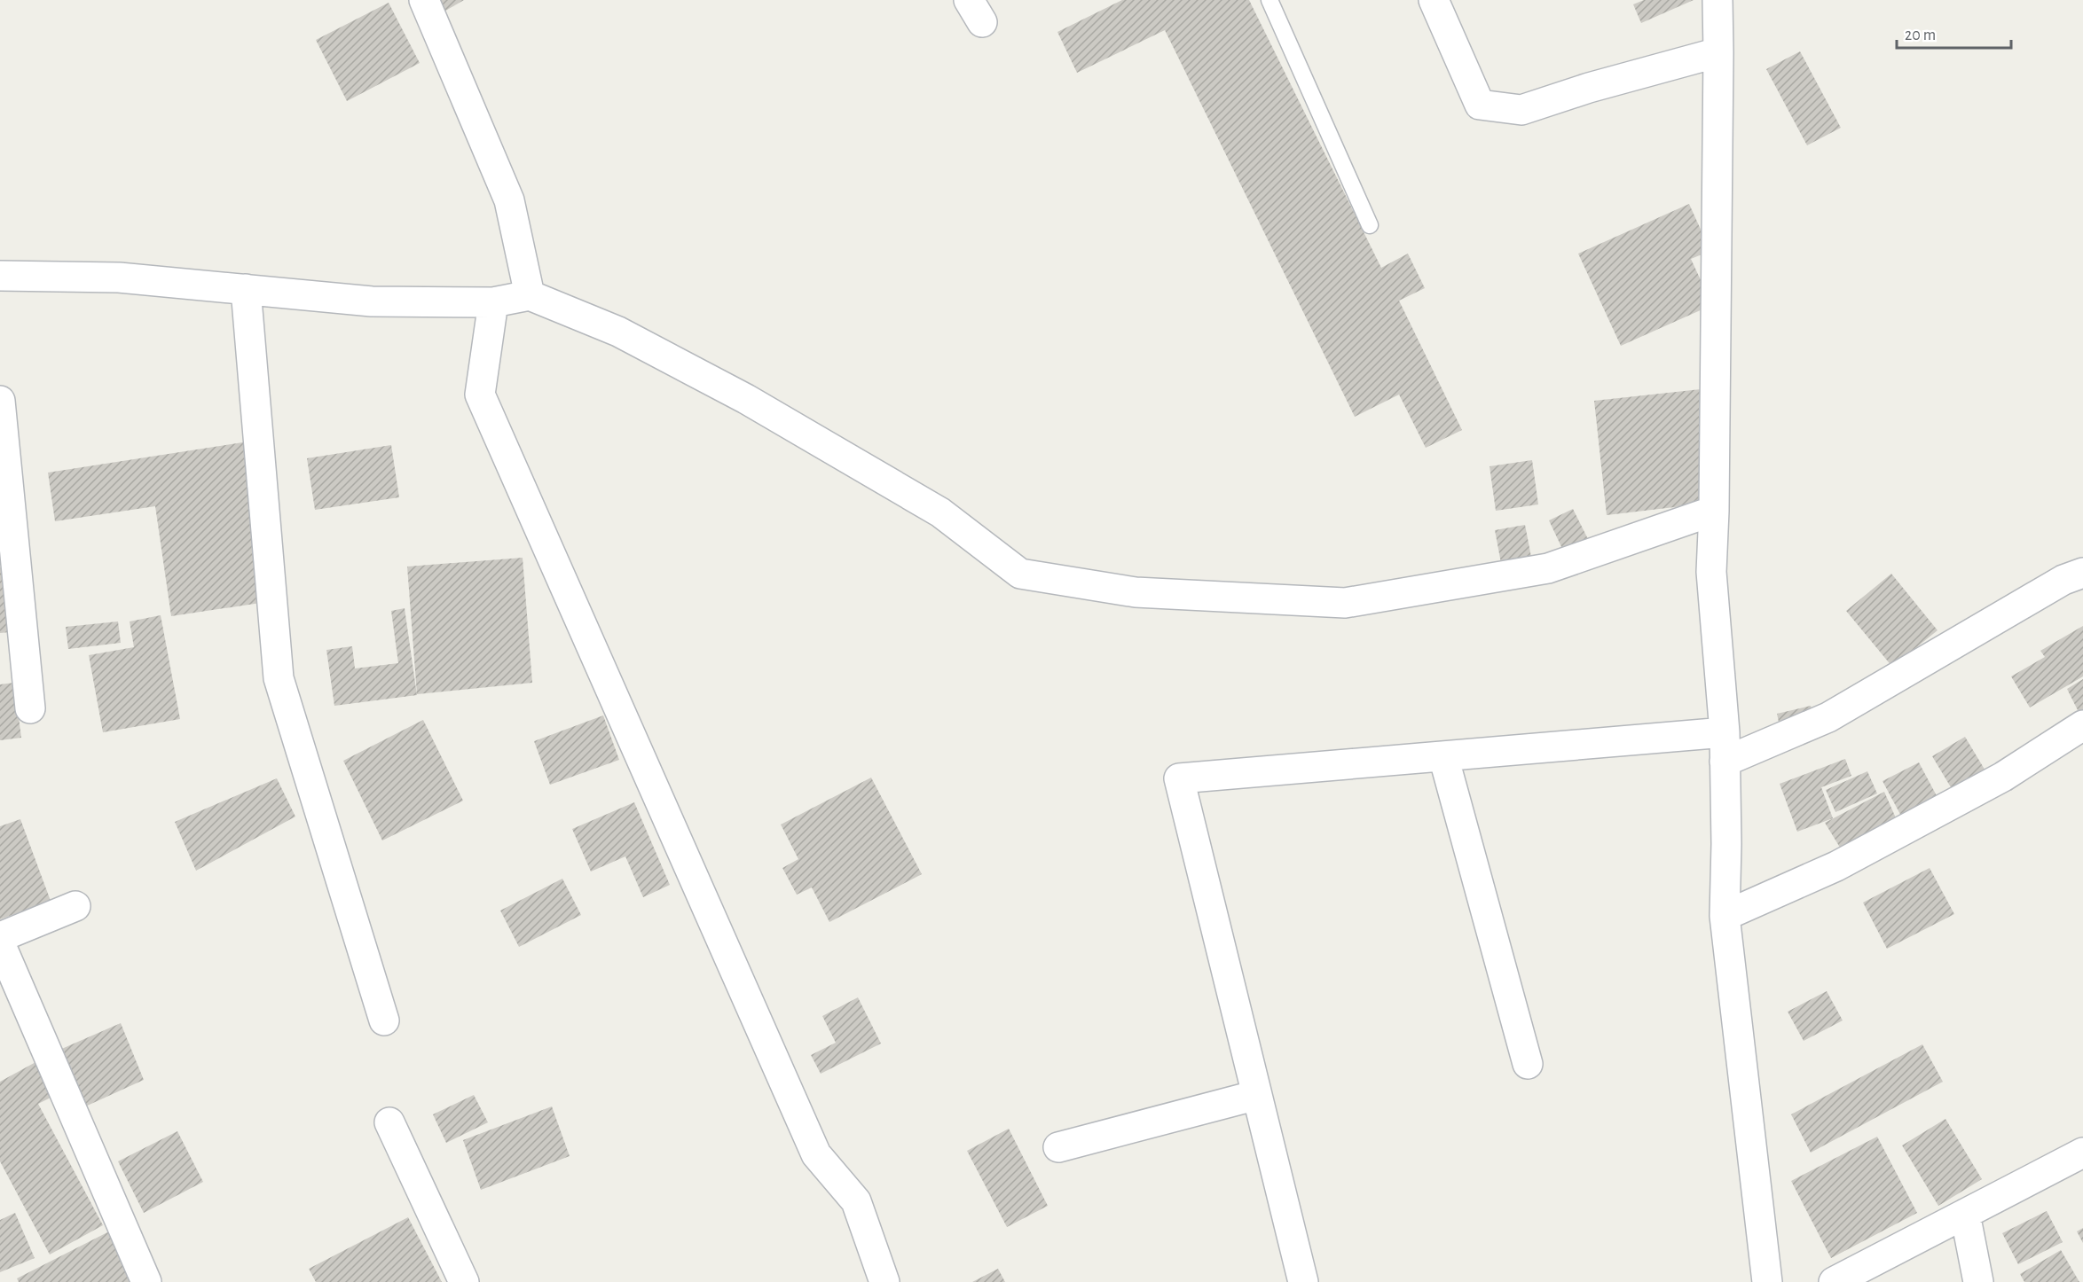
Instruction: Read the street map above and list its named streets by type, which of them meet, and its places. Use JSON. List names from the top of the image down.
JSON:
{
  "scale_bar": "20 m"
}
